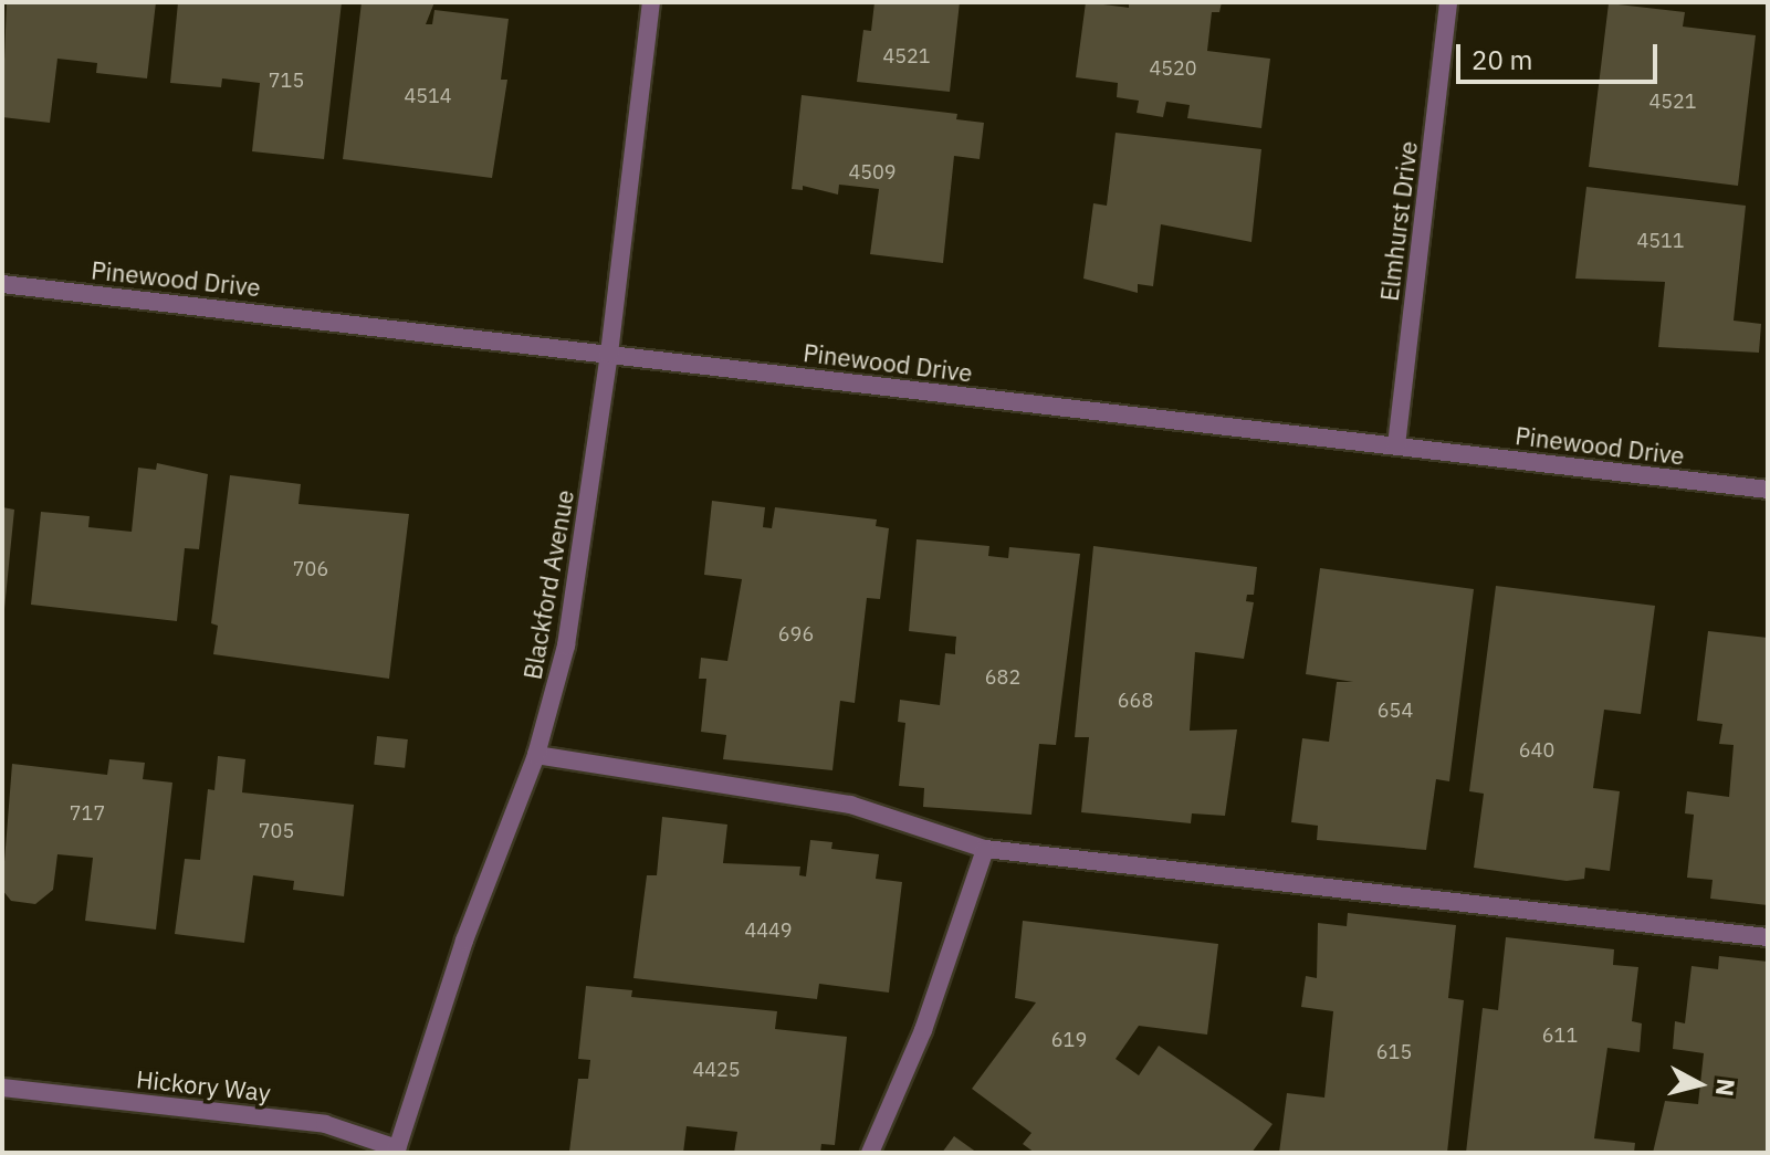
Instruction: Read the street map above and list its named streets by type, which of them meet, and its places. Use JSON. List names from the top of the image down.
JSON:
{
  "streets": {
    "street": [
      "Elmhurst Drive",
      "Pinewood Drive",
      "Blackford Avenue",
      "Hickory Way"
    ]
  },
  "crossings": [
    ["Elmhurst Drive", "Pinewood Drive"],
    ["Pinewood Drive", "Blackford Avenue"],
    ["Blackford Avenue", "Hickory Way"]
  ],
  "house_numbers": [
    "4521",
    "4520",
    "715",
    "4514",
    "4521",
    "4509",
    "4511",
    "706",
    "696",
    "682",
    "668",
    "654",
    "640",
    "717",
    "705",
    "4449",
    "611",
    "619",
    "615",
    "4425"
  ],
  "scale_bar": "20 m",
  "north": "right"
}
